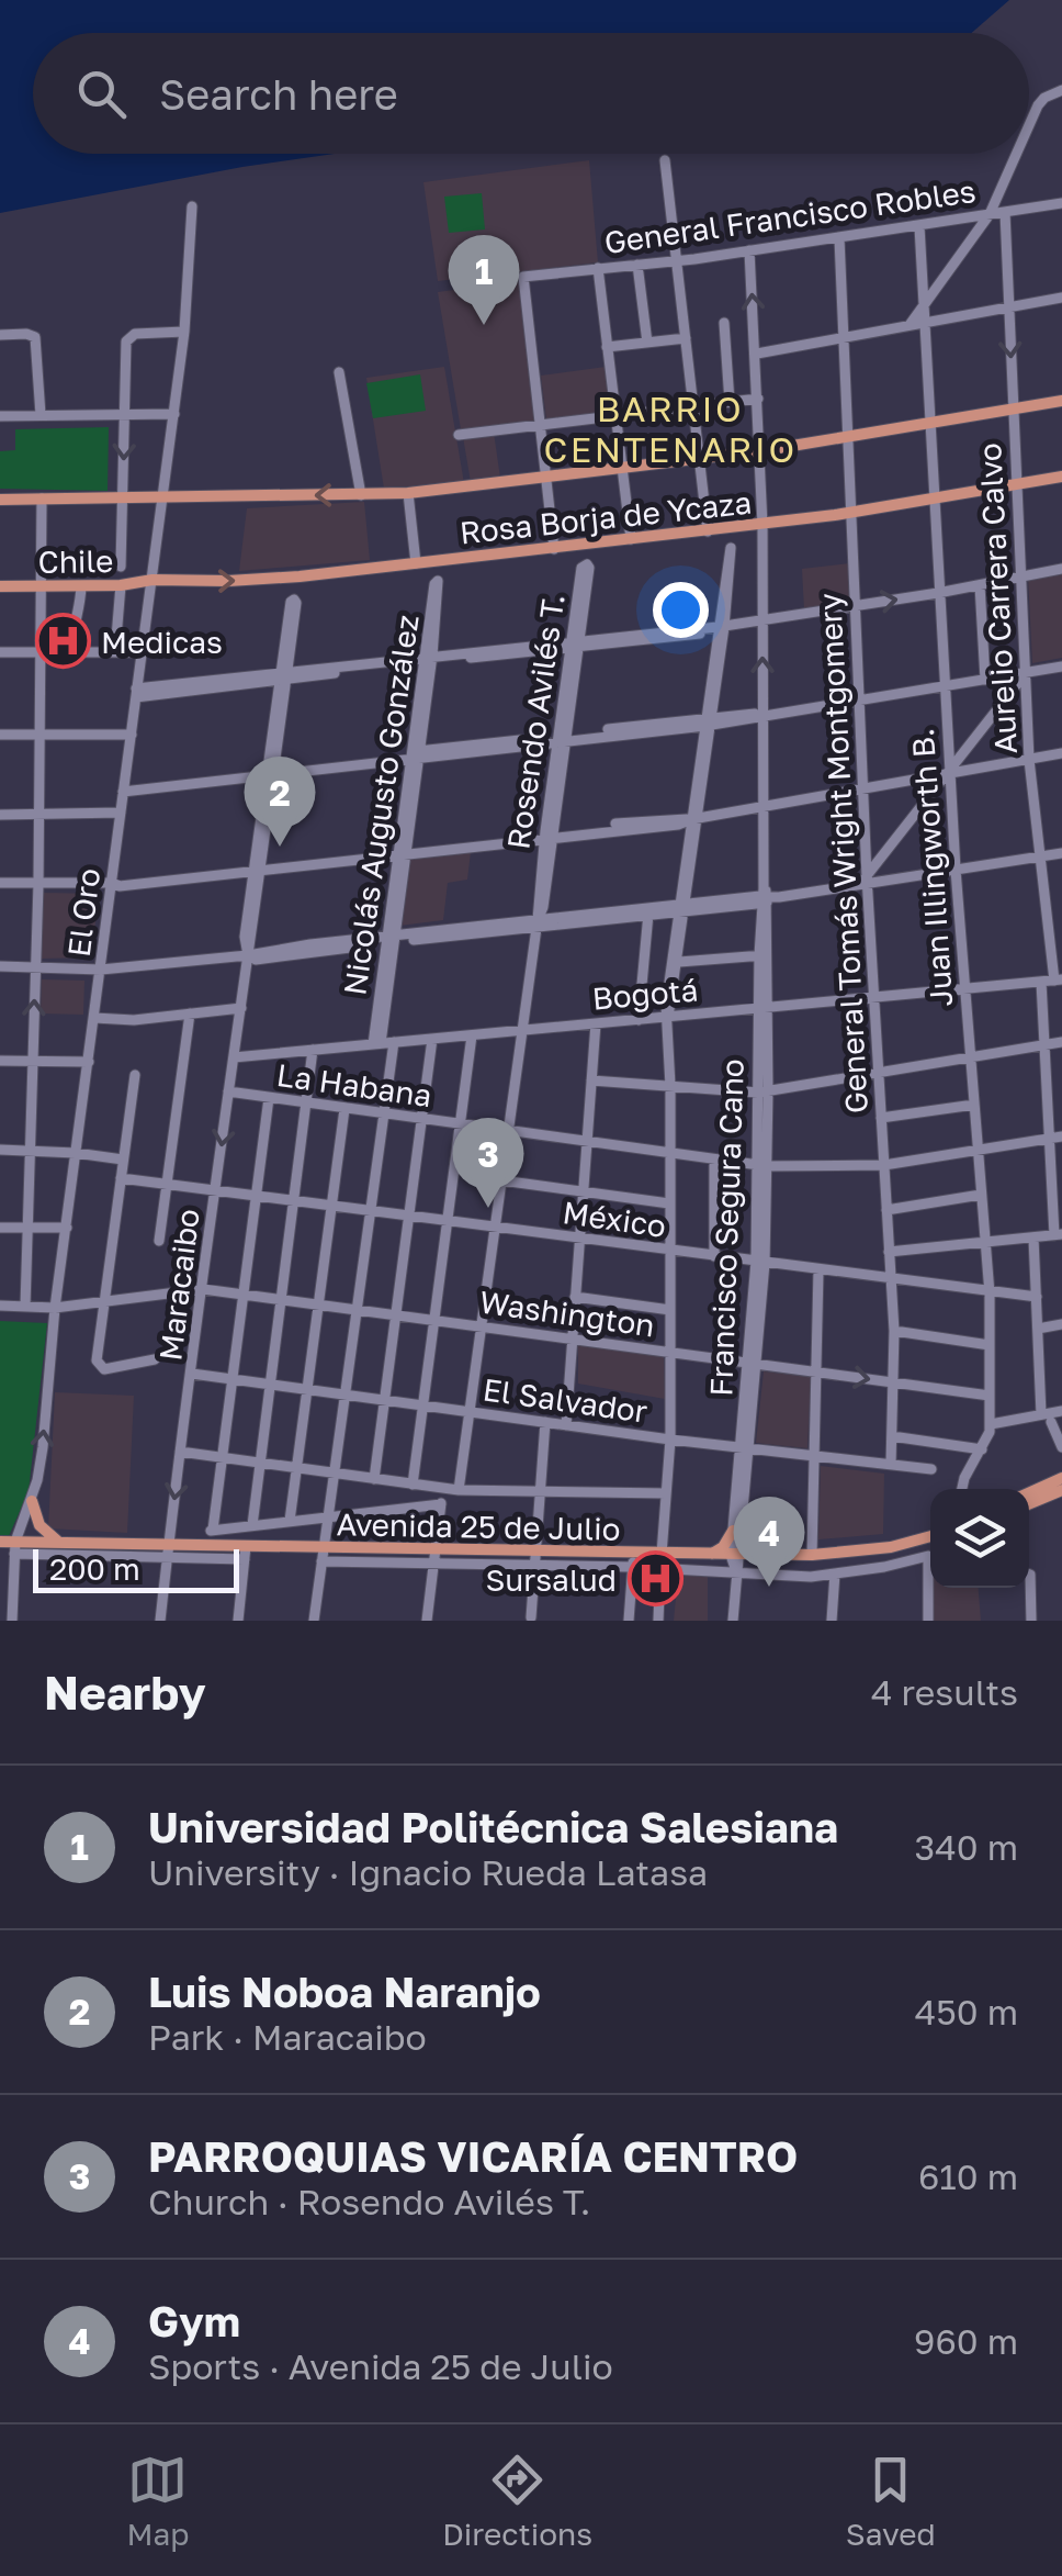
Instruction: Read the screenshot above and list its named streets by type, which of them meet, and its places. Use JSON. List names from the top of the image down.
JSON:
{
  "streets": {
    "main road": ["Rosa Borja de Ycaza", "Chile", "Avenida 25 de Julio"],
    "street": [
      "General Francisco Robles",
      "Aurelio Carrera Calvo",
      "Rosendo Avilés T.",
      "Nicolás Augusto González",
      "General Tomás Wright Montgomery",
      "Juan Illingworth B.",
      "El Oro",
      "Bogotá",
      "La Habana",
      "México",
      "Francisco Segura Cano",
      "Maracaibo",
      "Washington",
      "El Salvador"
    ]
  },
  "crossings": [
    ["General Francisco Robles", "Aurelio Carrera Calvo"],
    ["General Francisco Robles", "General Tomás Wright Montgomery"],
    ["General Francisco Robles", "Juan Illingworth B."],
    ["General Francisco Robles", "Francisco Segura Cano"],
    ["Rosa Borja de Ycaza", "Chile"],
    ["Rosa Borja de Ycaza", "Aurelio Carrera Calvo"],
    ["Rosa Borja de Ycaza", "General Tomás Wright Montgomery"],
    ["Rosa Borja de Ycaza", "Juan Illingworth B."],
    ["Rosa Borja de Ycaza", "El Oro"],
    ["Rosa Borja de Ycaza", "Francisco Segura Cano"],
    ["Chile", "El Oro"],
    ["Aurelio Carrera Calvo", "Bogotá"],
    ["Rosendo Avilés T.", "Bogotá"],
    ["Rosendo Avilés T.", "La Habana"],
    ["Rosendo Avilés T.", "México"],
    ["Rosendo Avilés T.", "Washington"],
    ["Rosendo Avilés T.", "El Salvador"],
    ["Nicolás Augusto González", "Bogotá"],
    ["General Tomás Wright Montgomery", "Bogotá"],
    ["General Tomás Wright Montgomery", "La Habana"],
    ["General Tomás Wright Montgomery", "México"],
    ["General Tomás Wright Montgomery", "Washington"],
    ["General Tomás Wright Montgomery", "El Salvador"],
    ["Juan Illingworth B.", "Bogotá"],
    ["Juan Illingworth B.", "La Habana"],
    ["Juan Illingworth B.", "México"],
    ["Juan Illingworth B.", "Washington"],
    ["El Oro", "Washington"],
    ["El Oro", "Avenida 25 de Julio"],
    ["Bogotá", "Francisco Segura Cano"],
    ["Bogotá", "Maracaibo"],
    ["La Habana", "Francisco Segura Cano"],
    ["La Habana", "Maracaibo"],
    ["México", "Francisco Segura Cano"],
    ["México", "Maracaibo"],
    ["Francisco Segura Cano", "Washington"],
    ["Francisco Segura Cano", "El Salvador"],
    ["Francisco Segura Cano", "Avenida 25 de Julio"],
    ["Maracaibo", "Washington"],
    ["Maracaibo", "El Salvador"],
    ["Maracaibo", "Avenida 25 de Julio"]
  ],
  "districts": ["BARRIO CENTENARIO"],
  "places": {
    "hospital": ["Medicas", "Sursalud"]
  },
  "scale_bar": "200 m",
  "page": {
    "search": "Search here",
    "pins": [
      "1",
      "2",
      "3",
      "4"
    ],
    "scale": "200 m",
    "heading": ["Nearby", "4 results"],
    "list": [
      {
        "mark": "1",
        "name": "Universidad Politécnica Salesiana",
        "note": "University · Ignacio Rueda Latasa",
        "value": "340 m"
      },
      {
        "mark": "2",
        "name": "Luis Noboa Naranjo",
        "note": "Park · Maracaibo",
        "value": "450 m"
      },
      {
        "mark": "3",
        "name": "PARROQUIAS VICARÍA CENTRO",
        "note": "Church · Rosendo Avilés T.",
        "value": "610 m"
      },
      {
        "mark": "4",
        "name": "Gym",
        "note": "Sports · Avenida 25 de Julio",
        "value": "960 m"
      }
    ],
    "nav": ["Map", "Directions", "Saved"]
  }
}
